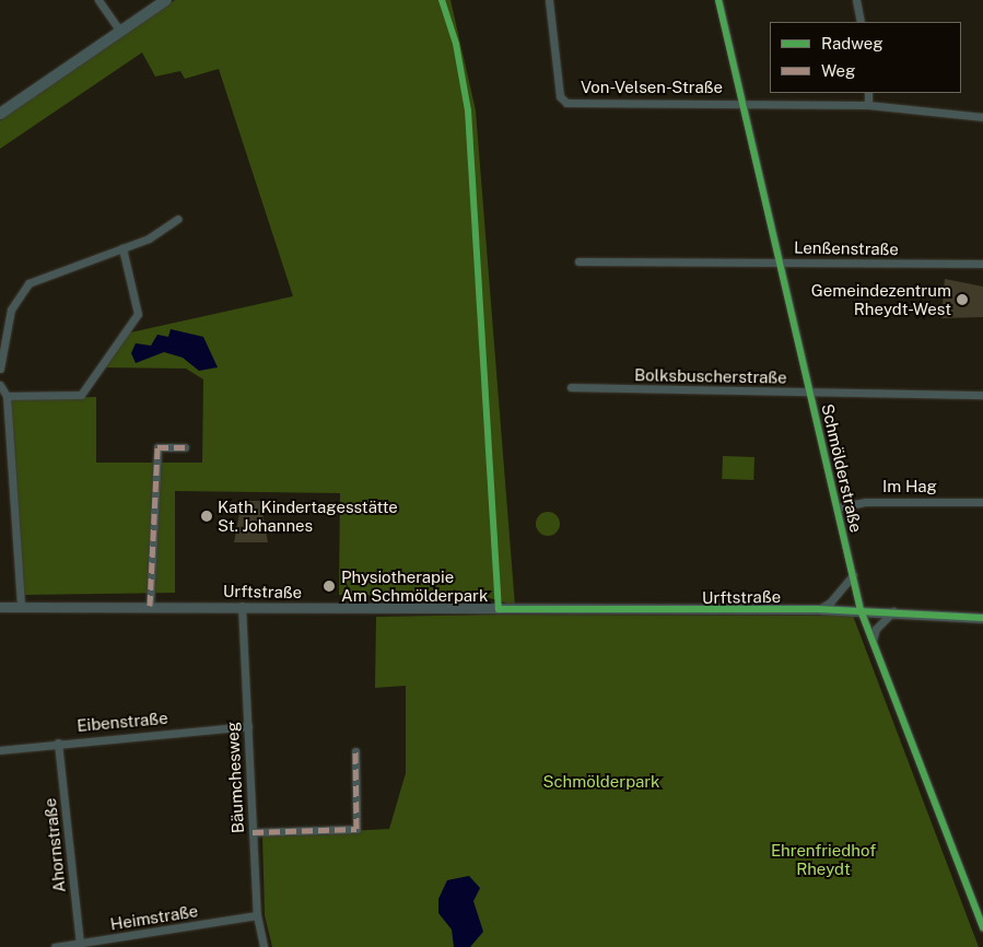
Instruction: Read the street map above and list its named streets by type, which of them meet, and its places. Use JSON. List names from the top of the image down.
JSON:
{
  "streets": {
    "street": [
      "Von-Velsen-Straße",
      "Lenßenstraße",
      "Bolksbuscherstraße",
      "Schmölderstraße",
      "Im Hag",
      "Urftstraße",
      "Eibenstraße",
      "Bäumchesweg",
      "Ahornstraße",
      "Heimstraße"
    ]
  },
  "crossings": [
    ["Von-Velsen-Straße", "Schmölderstraße"],
    ["Lenßenstraße", "Schmölderstraße"],
    ["Bolksbuscherstraße", "Schmölderstraße"],
    ["Schmölderstraße", "Im Hag"],
    ["Schmölderstraße", "Urftstraße"],
    ["Urftstraße", "Bäumchesweg"],
    ["Eibenstraße", "Bäumchesweg"],
    ["Eibenstraße", "Ahornstraße"],
    ["Bäumchesweg", "Heimstraße"],
    ["Ahornstraße", "Heimstraße"]
  ],
  "parks": ["Schmölderpark", "Ehrenfriedhof Rheydt"],
  "places": ["Gemeindezentrum Rheydt-West", "Kath. Kindertagesstätte St. Johannes", "Physiotherapie Am Schmölderpark"],
  "legend": ["Radweg", "Weg"]
}
